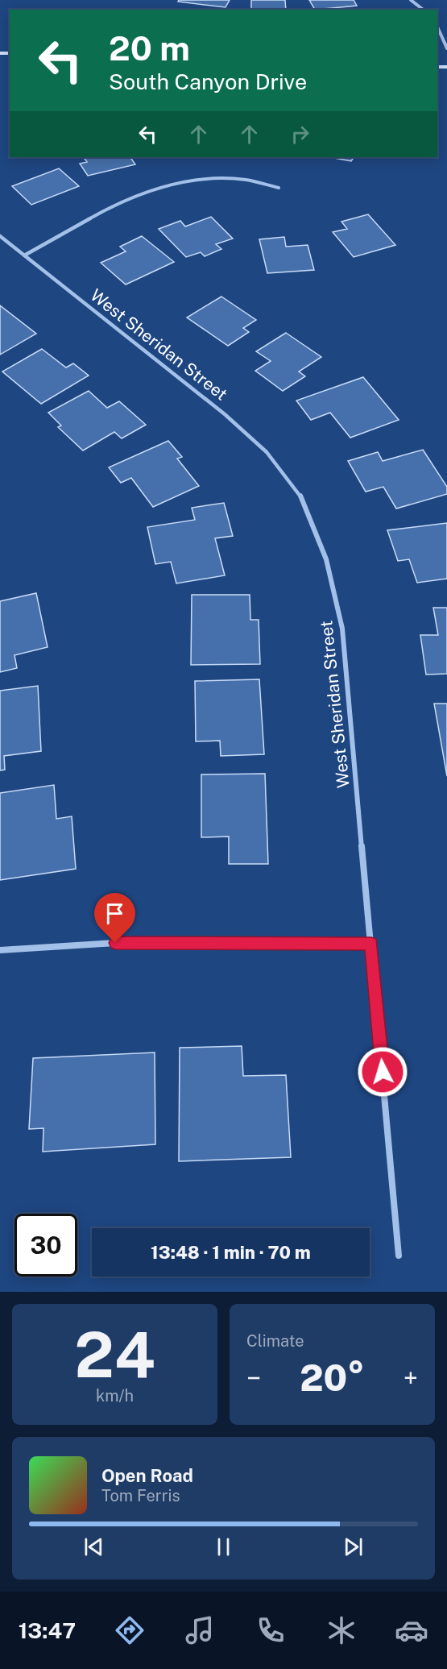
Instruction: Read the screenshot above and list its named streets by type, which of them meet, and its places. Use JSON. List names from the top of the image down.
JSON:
{
  "streets": {
    "street": ["West Sheridan Street"]
  },
  "page": {
    "turn": ["20 m", "South Canyon Drive"],
    "limit": "30",
    "trip": "13:48 · 1 min · 70 m",
    "tile": [
      ["24", "km/h"],
      "Climate"
    ],
    "heat": ["−", "20°", "+"],
    "song": ["Open Road", "Tom Ferris"],
    "tabs": "13:47"
  }
}
